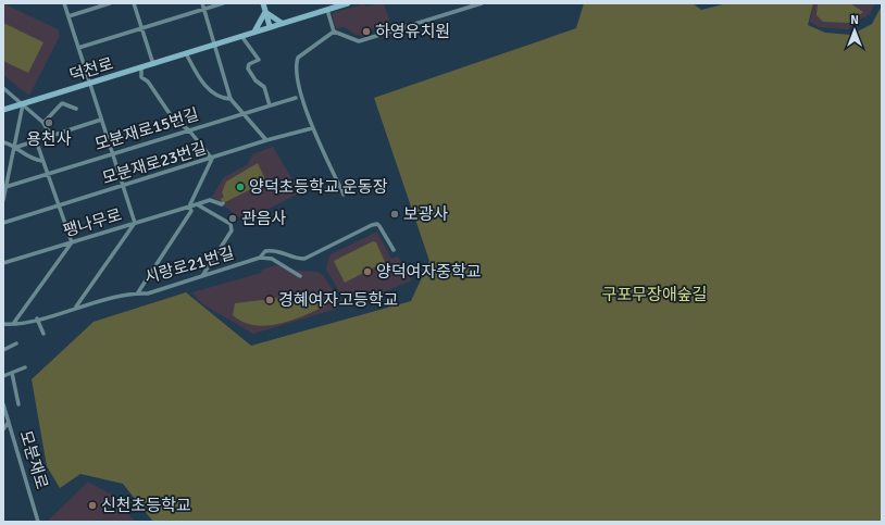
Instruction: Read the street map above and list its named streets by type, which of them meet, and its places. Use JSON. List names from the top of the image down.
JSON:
{
  "streets": {
    "main road": ["덕천로"],
    "street": [
      "모분재로15번길",
      "모분재로23번길",
      "팽나무로",
      "시랑로21번길",
      "모분재로"
    ]
  },
  "crossings": [
    ["팽나무로", "시랑로21번길"]
  ],
  "parks": ["구포무장애숲길"],
  "places": [
    "하영유치원",
    "용천사",
    "양덕초등학교 운동장",
    "보광사",
    "관음사",
    "양덕여자중학교",
    "경혜여자고등학교",
    "신천초등학교"
  ],
  "north": "top"
}
